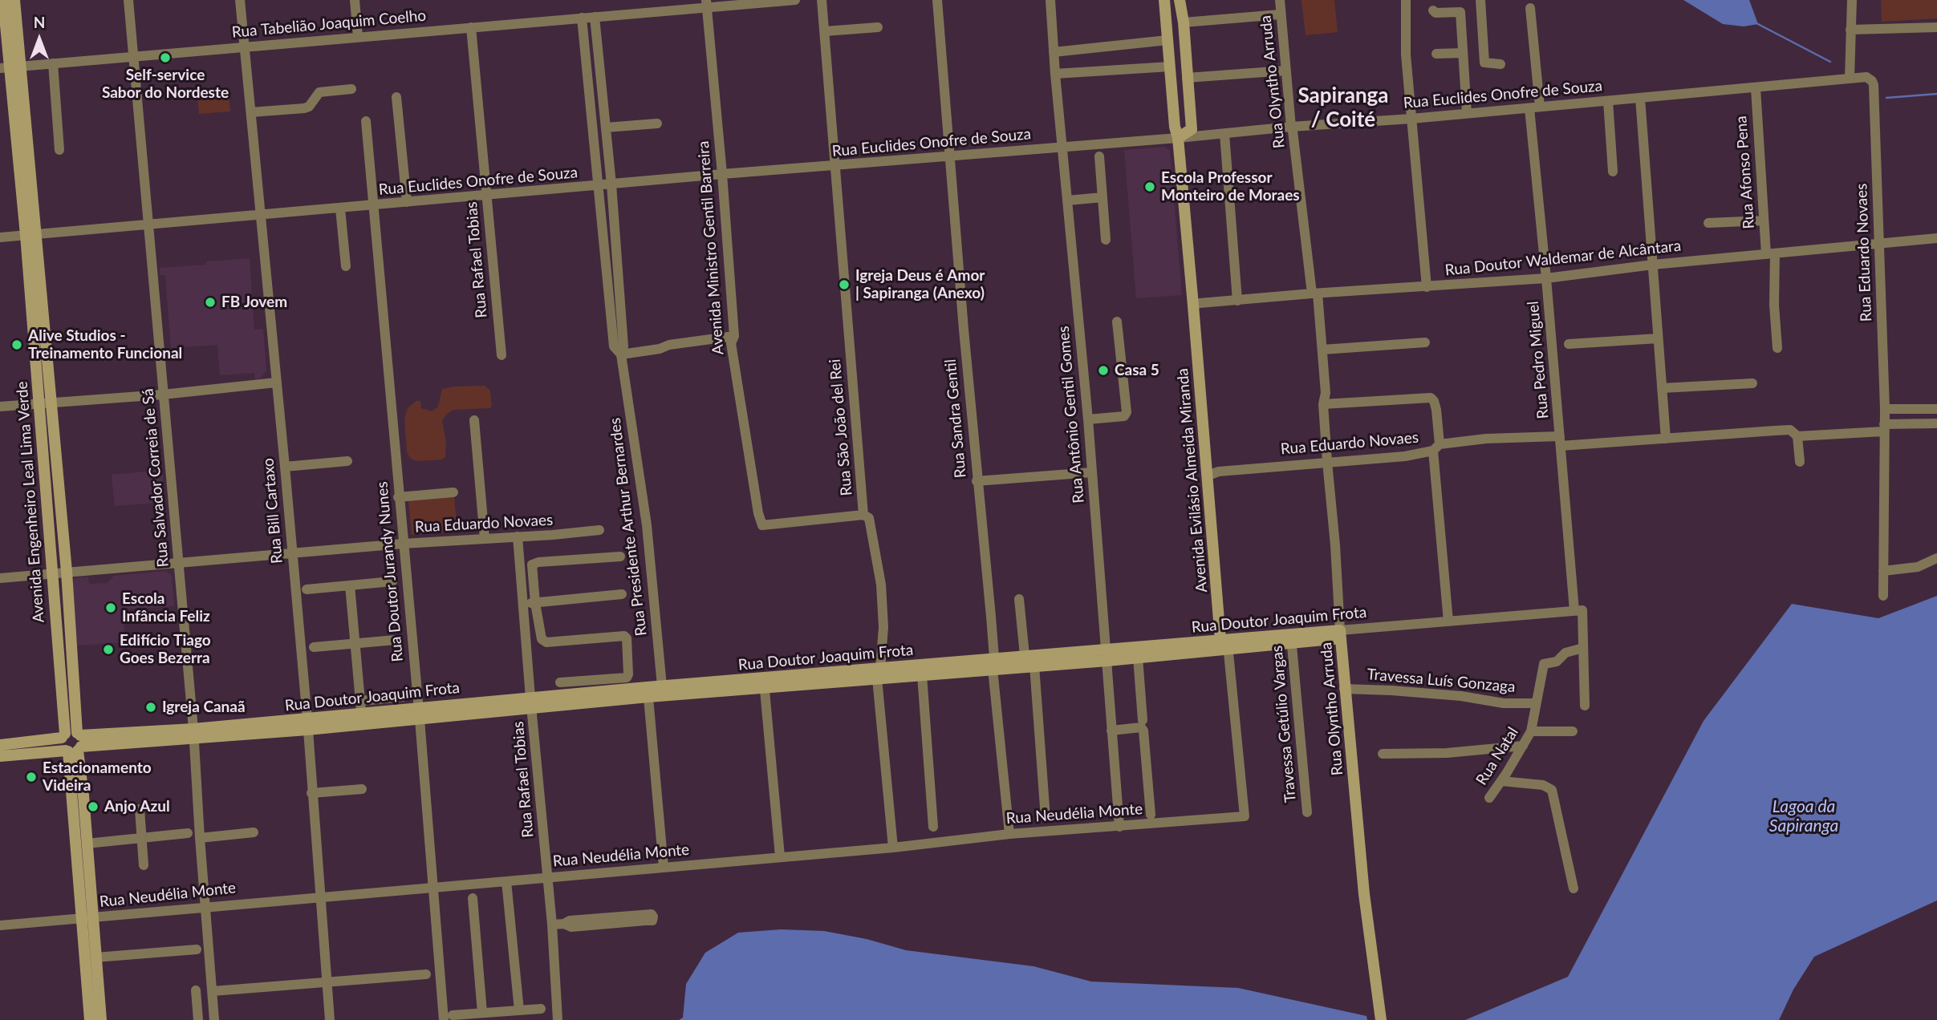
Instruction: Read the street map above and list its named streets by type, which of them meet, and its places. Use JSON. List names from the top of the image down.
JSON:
{
  "streets": {
    "street": [
      "Rua Tabelião Joaquim Coelho",
      "Rua Olyntho Arruda",
      "Rua Euclides Onofre de Souza",
      "Rua Afonso Pena",
      "Avenida Ministro Gentil Barreira",
      "Rua Eduardo Novaes",
      "Rua Doutor Waldemar de Alcântara",
      "Rua Rafael Tobias",
      "Rua Pedro Miguel",
      "Rua Antônio Gentil Gomes",
      "Rua Sandra Gentil",
      "Rua São João del Rei",
      "Rua Salvador Correia de Sá",
      "Avenida Evilásio Almeida Miranda",
      "Avenida Engenheiro Leal Lima Verde",
      "Rua Bill Cartaxo",
      "Rua Presidente Arthur Bernardes",
      "Rua Doutor Jurandy Nunes",
      "Rua Doutor Joaquim Frota",
      "Travessa Luís Gonzaga",
      "Travessa Getúlio Vargas",
      "Rua Natal",
      "Rua Neudélia Monte"
    ]
  },
  "crossings": [
    ["Rua Tabelião Joaquim Coelho", "Avenida Ministro Gentil Barreira"],
    ["Rua Tabelião Joaquim Coelho", "Rua Rafael Tobias"],
    ["Rua Tabelião Joaquim Coelho", "Rua Salvador Correia de Sá"],
    ["Rua Tabelião Joaquim Coelho", "Avenida Engenheiro Leal Lima Verde"],
    ["Rua Tabelião Joaquim Coelho", "Rua Bill Cartaxo"],
    ["Rua Tabelião Joaquim Coelho", "Rua Presidente Arthur Bernardes"],
    ["Rua Olyntho Arruda", "Rua Euclides Onofre de Souza"],
    ["Rua Olyntho Arruda", "Rua Eduardo Novaes"],
    ["Rua Olyntho Arruda", "Rua Doutor Waldemar de Alcântara"],
    ["Rua Olyntho Arruda", "Rua Doutor Joaquim Frota"],
    ["Rua Olyntho Arruda", "Travessa Luís Gonzaga"],
    ["Rua Euclides Onofre de Souza", "Rua Afonso Pena"],
    ["Rua Euclides Onofre de Souza", "Avenida Ministro Gentil Barreira"],
    ["Rua Euclides Onofre de Souza", "Rua Eduardo Novaes"],
    ["Rua Euclides Onofre de Souza", "Rua Rafael Tobias"],
    ["Rua Euclides Onofre de Souza", "Rua Pedro Miguel"],
    ["Rua Euclides Onofre de Souza", "Rua Antônio Gentil Gomes"],
    ["Rua Euclides Onofre de Souza", "Rua Sandra Gentil"],
    ["Rua Euclides Onofre de Souza", "Rua São João del Rei"],
    ["Rua Euclides Onofre de Souza", "Rua Salvador Correia de Sá"],
    ["Rua Euclides Onofre de Souza", "Avenida Evilásio Almeida Miranda"],
    ["Rua Euclides Onofre de Souza", "Avenida Engenheiro Leal Lima Verde"],
    ["Rua Euclides Onofre de Souza", "Rua Bill Cartaxo"],
    ["Rua Euclides Onofre de Souza", "Rua Presidente Arthur Bernardes"],
    ["Rua Euclides Onofre de Souza", "Rua Doutor Jurandy Nunes"],
    ["Rua Afonso Pena", "Rua Doutor Waldemar de Alcântara"],
    ["Avenida Ministro Gentil Barreira", "Rua São João del Rei"],
    ["Rua Eduardo Novaes", "Rua Doutor Waldemar de Alcântara"],
    ["Rua Eduardo Novaes", "Rua Rafael Tobias"],
    ["Rua Eduardo Novaes", "Rua Pedro Miguel"],
    ["Rua Eduardo Novaes", "Rua Salvador Correia de Sá"],
    ["Rua Eduardo Novaes", "Avenida Evilásio Almeida Miranda"],
    ["Rua Eduardo Novaes", "Avenida Engenheiro Leal Lima Verde"],
    ["Rua Eduardo Novaes", "Rua Bill Cartaxo"],
    ["Rua Eduardo Novaes", "Rua Doutor Jurandy Nunes"],
    ["Rua Doutor Waldemar de Alcântara", "Rua Pedro Miguel"],
    ["Rua Doutor Waldemar de Alcântara", "Avenida Evilásio Almeida Miranda"],
    ["Rua Rafael Tobias", "Rua Doutor Joaquim Frota"],
    ["Rua Rafael Tobias", "Rua Neudélia Monte"],
    ["Rua Pedro Miguel", "Rua Doutor Joaquim Frota"],
    ["Rua Pedro Miguel", "Rua Natal"],
    ["Rua Antônio Gentil Gomes", "Rua Doutor Joaquim Frota"],
    ["Rua Antônio Gentil Gomes", "Rua Neudélia Monte"],
    ["Rua Sandra Gentil", "Rua Doutor Joaquim Frota"],
    ["Rua Sandra Gentil", "Rua Neudélia Monte"],
    ["Rua São João del Rei", "Rua Doutor Joaquim Frota"],
    ["Rua São João del Rei", "Rua Neudélia Monte"],
    ["Rua Salvador Correia de Sá", "Rua Doutor Joaquim Frota"],
    ["Rua Salvador Correia de Sá", "Rua Neudélia Monte"],
    ["Avenida Evilásio Almeida Miranda", "Rua Doutor Joaquim Frota"],
    ["Avenida Evilásio Almeida Miranda", "Rua Neudélia Monte"],
    ["Avenida Engenheiro Leal Lima Verde", "Rua Doutor Joaquim Frota"],
    ["Avenida Engenheiro Leal Lima Verde", "Rua Neudélia Monte"],
    ["Rua Bill Cartaxo", "Rua Doutor Joaquim Frota"],
    ["Rua Bill Cartaxo", "Rua Neudélia Monte"],
    ["Rua Presidente Arthur Bernardes", "Rua Doutor Joaquim Frota"],
    ["Rua Doutor Jurandy Nunes", "Rua Doutor Joaquim Frota"],
    ["Rua Doutor Jurandy Nunes", "Rua Neudélia Monte"],
    ["Rua Doutor Joaquim Frota", "Travessa Getúlio Vargas"],
    ["Travessa Luís Gonzaga", "Rua Natal"]
  ],
  "districts": ["Sapiranga / Coité"],
  "water": ["Lagoa da Sapiranga"],
  "places": [
    "Self-service Sabor do Nordeste",
    "Escola Professor Monteiro de Moraes",
    "Igreja Deus é Amor | Sapiranga (Anexo)",
    "FB Jovem",
    "Alive Studios - Treinamento Funcional",
    "Casa 5",
    "Escola Infância Feliz",
    "Edifício Tiago Goes Bezerra",
    "Igreja Canaã",
    "Estacionamento Videira",
    "Anjo Azul"
  ],
  "north": "top"
}
